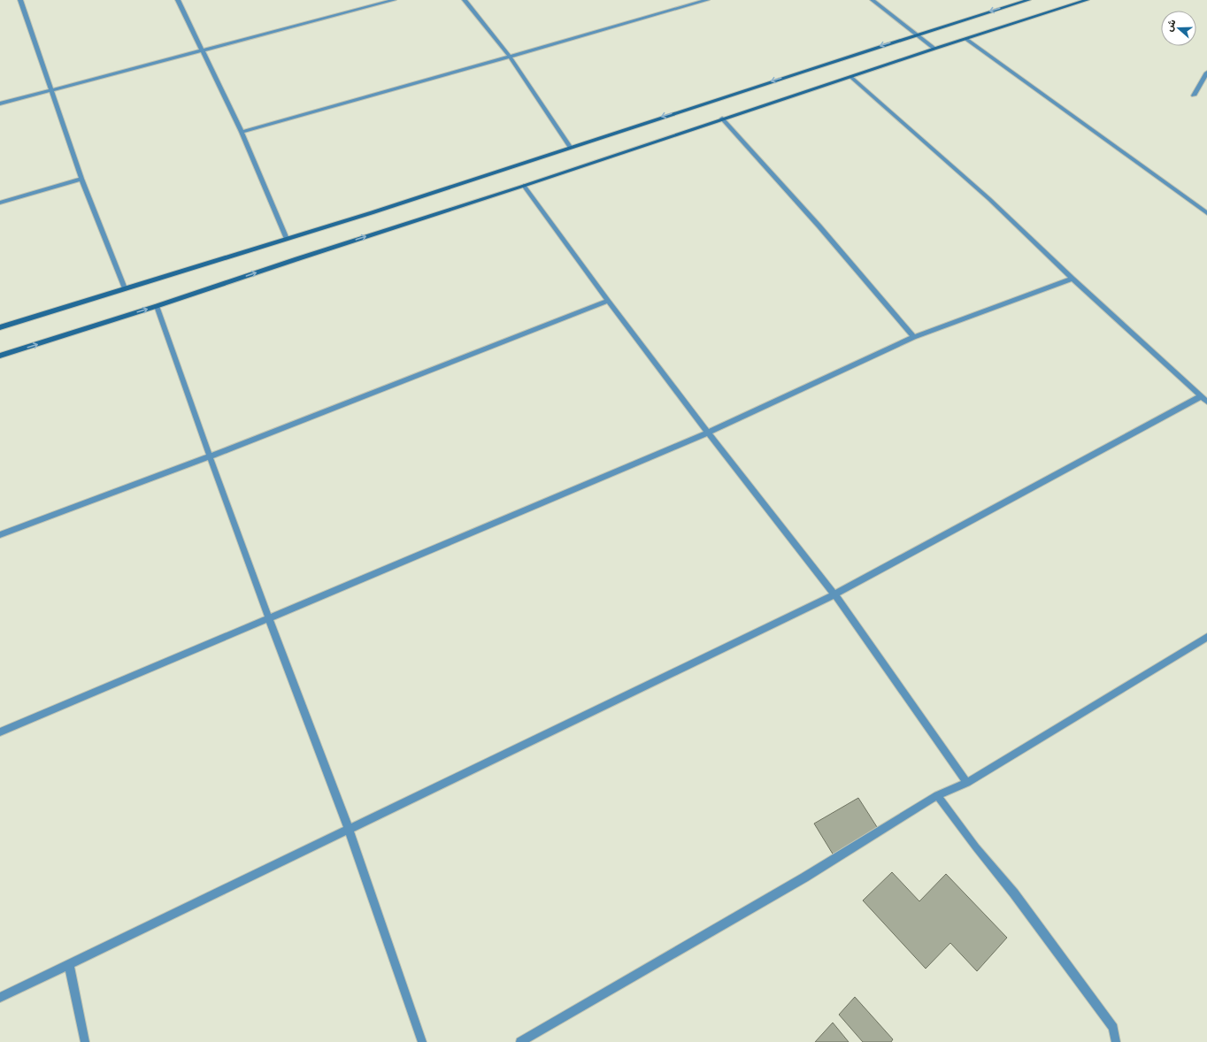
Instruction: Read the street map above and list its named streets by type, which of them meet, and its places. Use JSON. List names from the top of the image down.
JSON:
{
  "north": "left"
}
